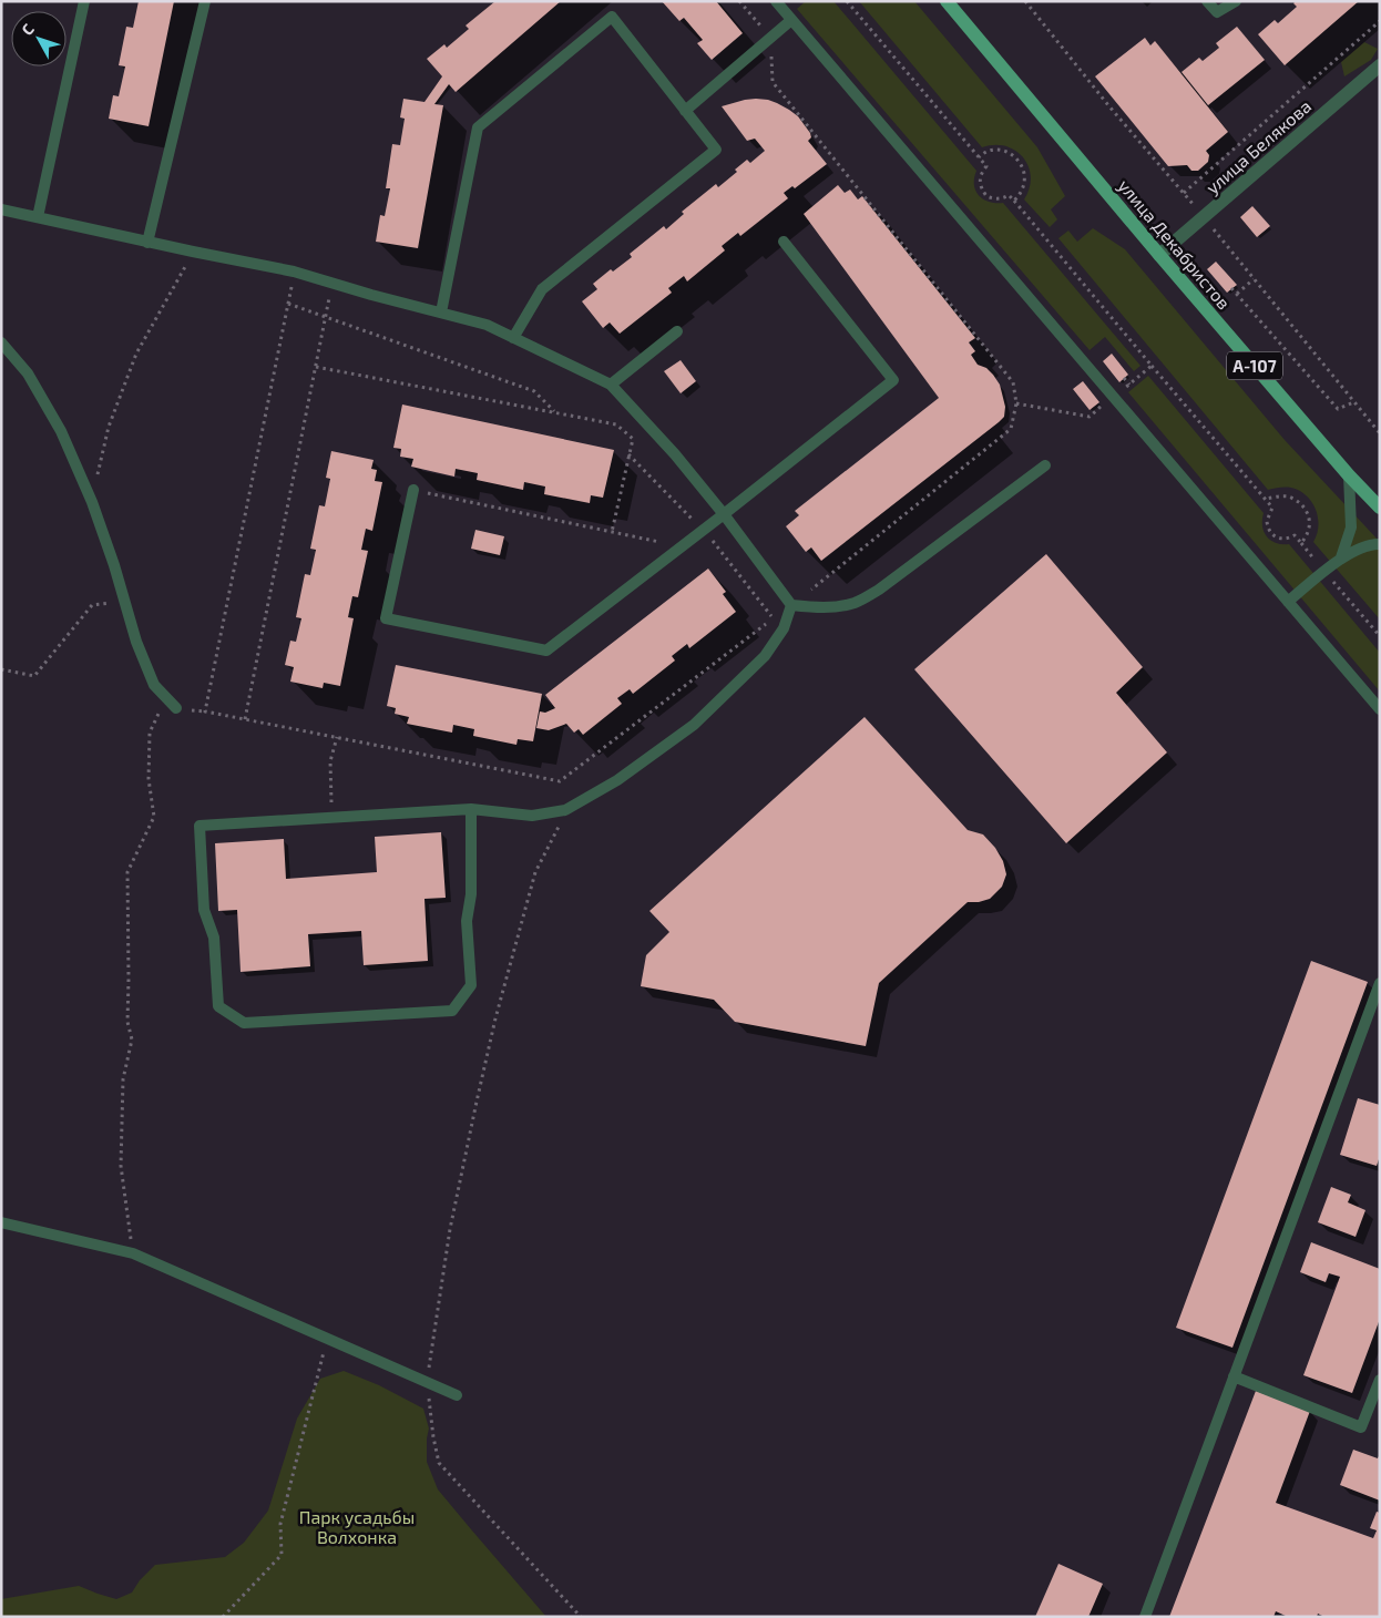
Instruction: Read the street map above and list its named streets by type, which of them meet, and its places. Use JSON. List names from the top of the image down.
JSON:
{
  "streets": {
    "main road": ["улица Декабристов", "А-107"],
    "street": ["улица Белякова"]
  },
  "crossings": [
    ["улица Белякова", "улица Декабристов"]
  ],
  "parks": ["Парк усадьбы Волхонка"],
  "north": "top left"
}
